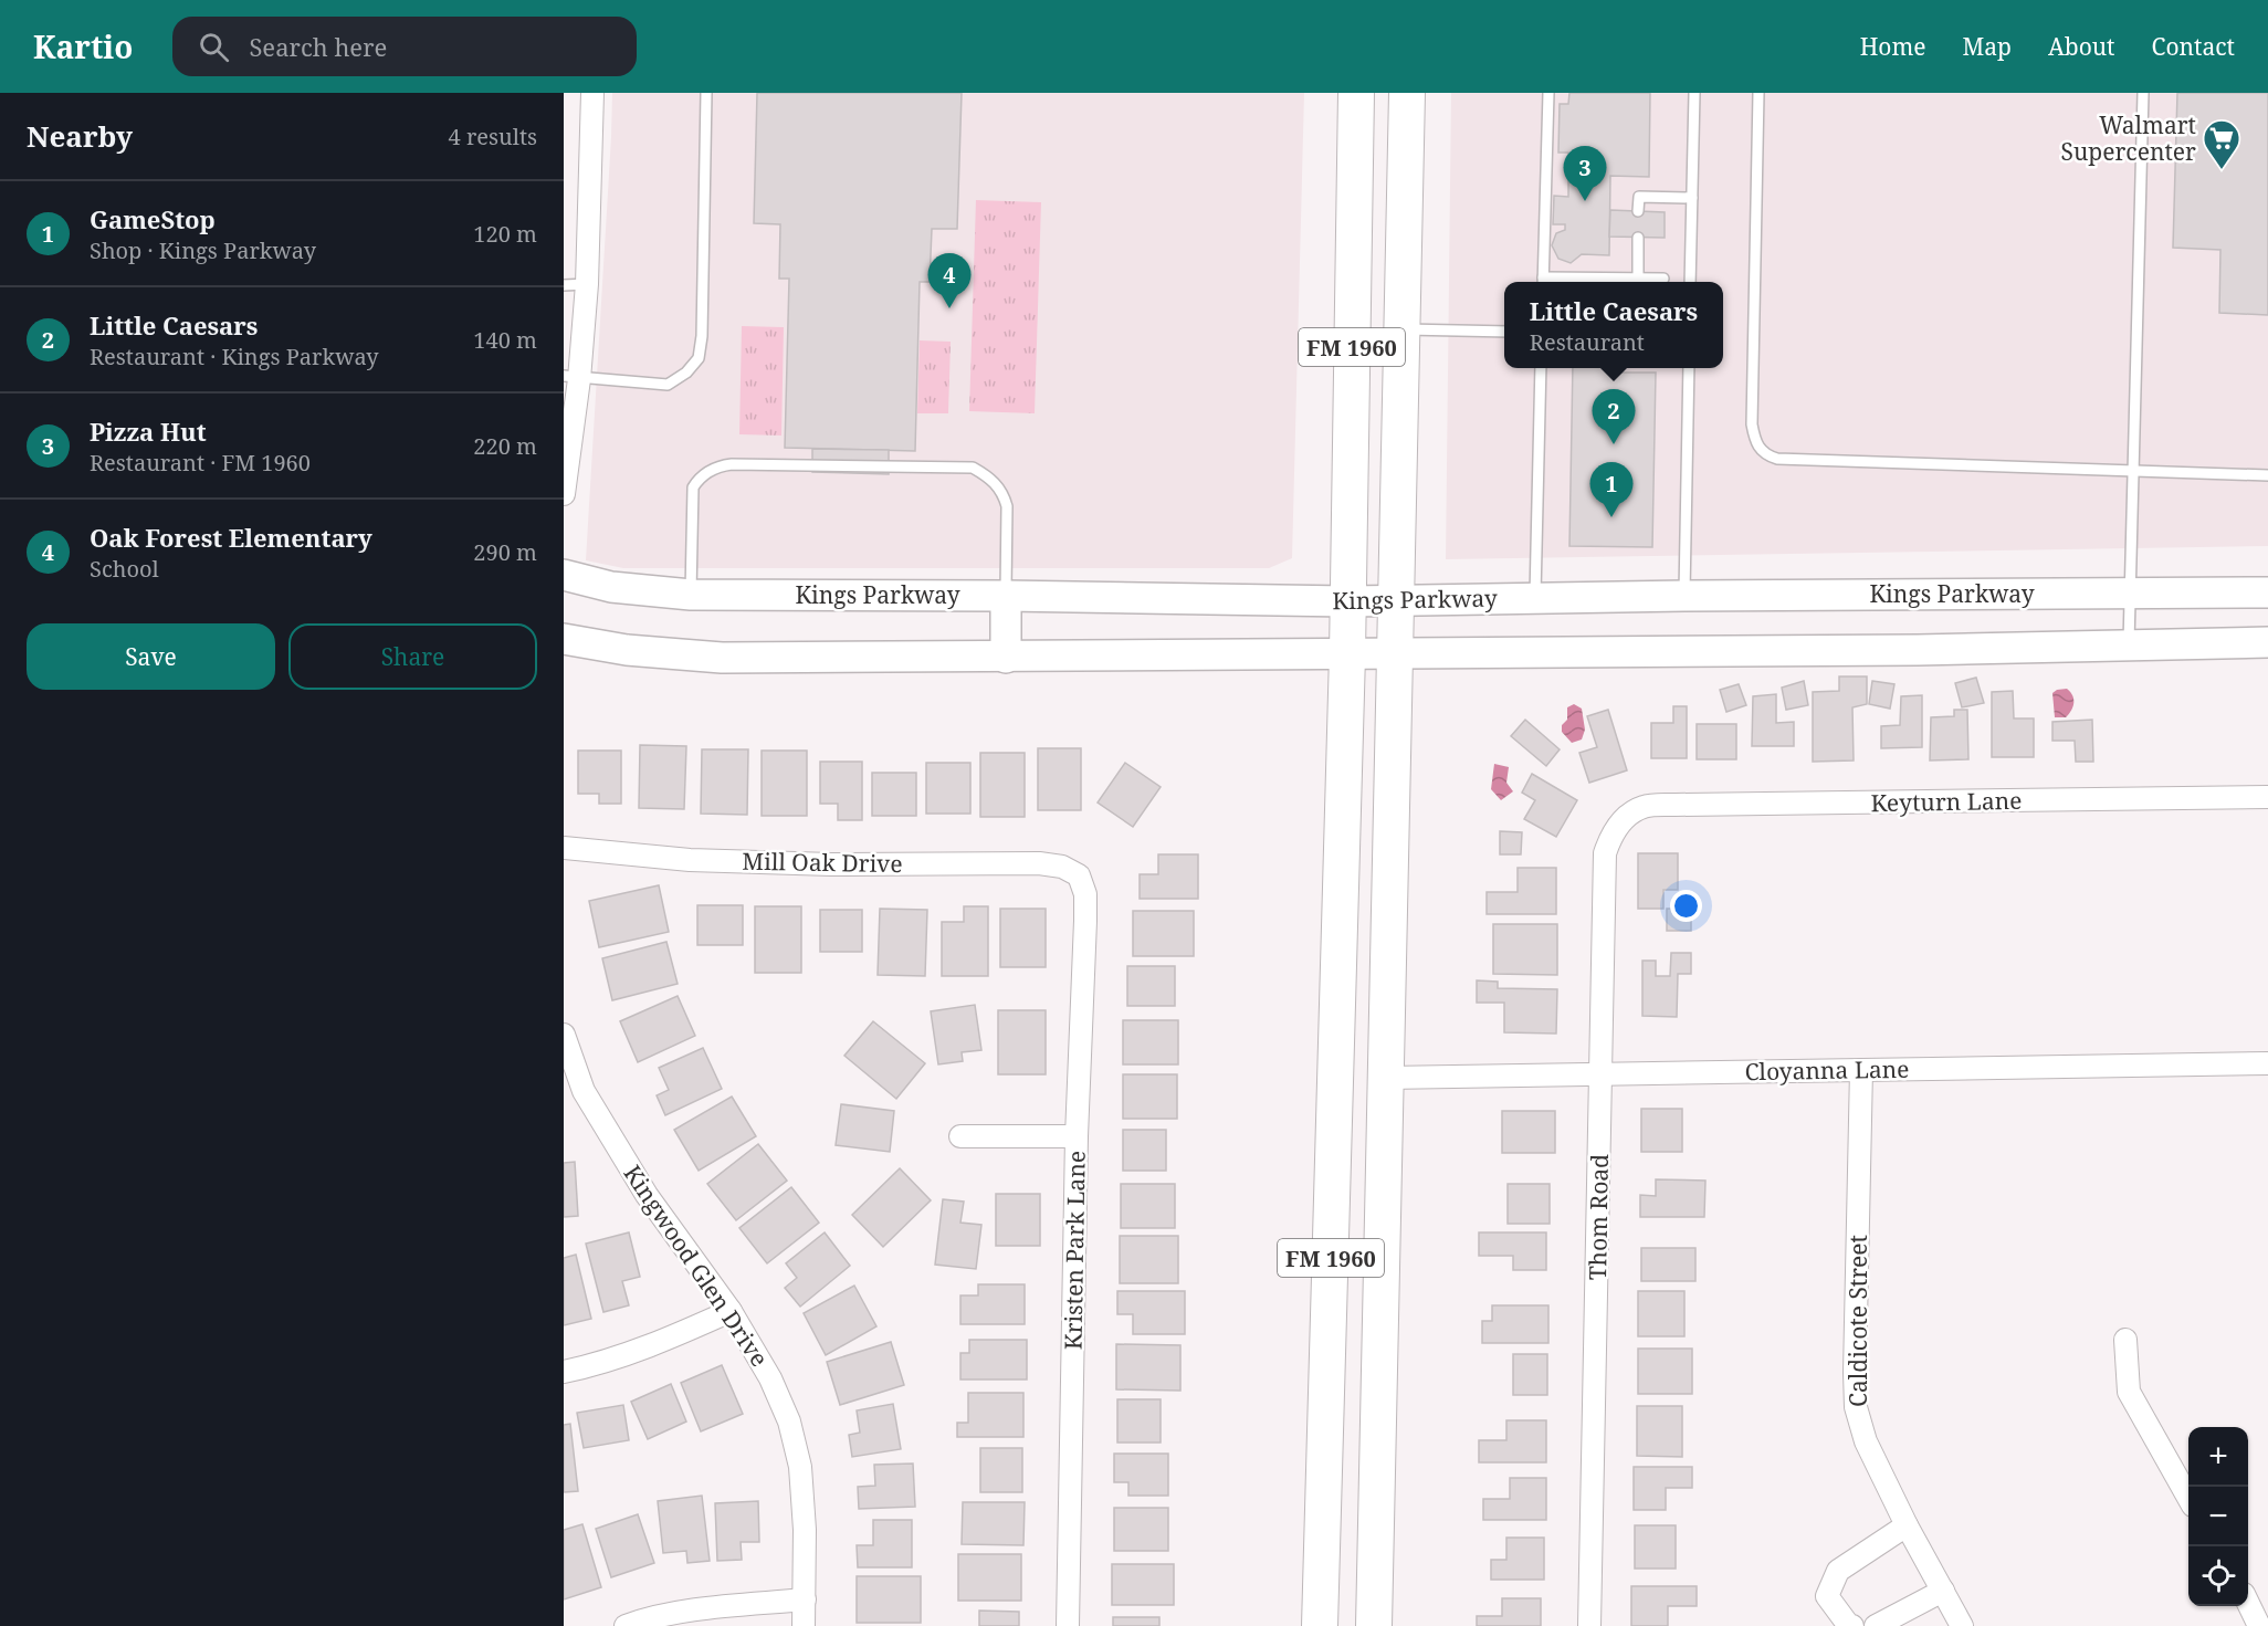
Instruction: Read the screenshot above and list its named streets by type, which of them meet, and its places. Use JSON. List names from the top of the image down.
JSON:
{
  "streets": {
    "main road": ["FM 1960"],
    "street": [
      "Kings Parkway",
      "Keyturn Lane",
      "Mill Oak Drive",
      "Cloyanna Lane",
      "Thom Road",
      "Kristen Park Lane",
      "Kingwood Glen Drive",
      "Caldicote Street"
    ]
  },
  "crossings": [
    ["FM 1960", "Kings Parkway"],
    ["FM 1960", "Cloyanna Lane"],
    ["Keyturn Lane", "Thom Road"],
    ["Mill Oak Drive", "Kristen Park Lane"],
    ["Cloyanna Lane", "Thom Road"],
    ["Cloyanna Lane", "Caldicote Street"]
  ],
  "places": {
    "supermarket": ["Walmart Supercenter"]
  },
  "page": {
    "header": "Kartio",
    "search": "Search here",
    "nav": [
      "Home",
      "Map",
      "About",
      "Contact"
    ],
    "heading": ["Nearby", "4 results"],
    "pins": [
      "3",
      "4",
      "2",
      "1"
    ],
    "list": [
      {
        "mark": "1",
        "name": "GameStop",
        "note": "Shop · Kings Parkway",
        "value": "120 m"
      },
      {
        "mark": "2",
        "name": "Little Caesars",
        "note": "Restaurant · Kings Parkway",
        "value": "140 m"
      },
      {
        "mark": "3",
        "name": "Pizza Hut",
        "note": "Restaurant · FM 1960",
        "value": "220 m"
      },
      {
        "mark": "4",
        "name": "Oak Forest Elementary",
        "note": "School",
        "value": "290 m"
      }
    ],
    "popup": ["Little Caesars", "Restaurant"],
    "buttons": ["Save", "Share"],
    "map_buttons": ["+", "−"]
  }
}
